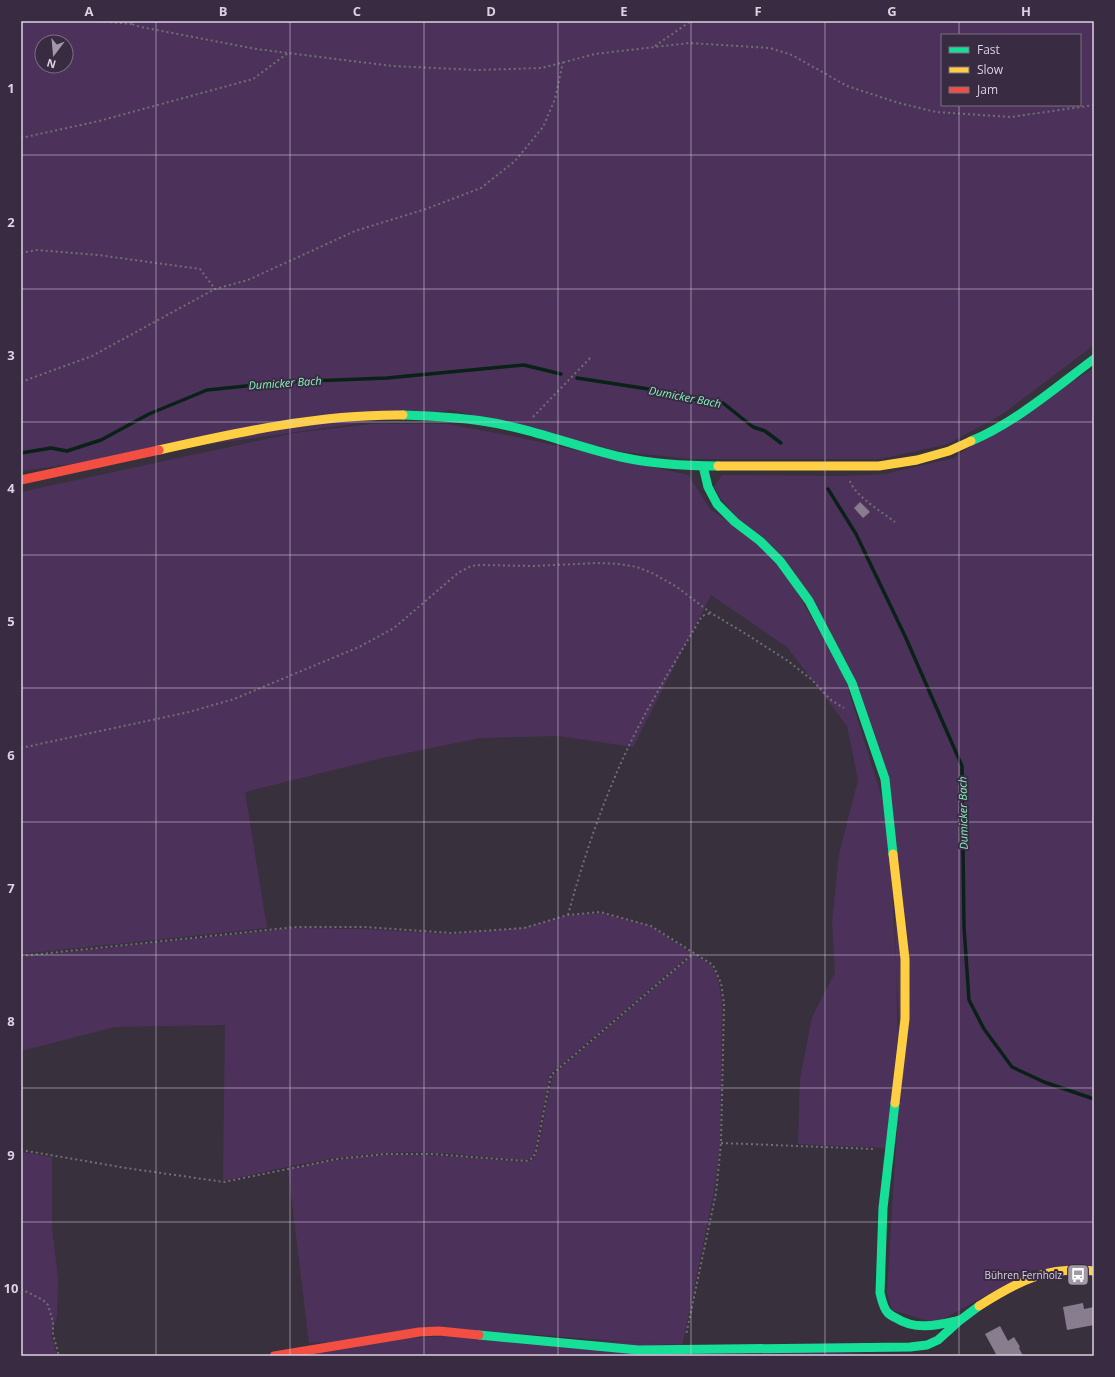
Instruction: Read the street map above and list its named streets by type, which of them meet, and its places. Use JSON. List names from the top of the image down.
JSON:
{
  "water": ["Dumicker Bach"],
  "places": {
    "bus stop": ["Bühren Fernholz"]
  },
  "legend": ["Fast", "Slow", "Jam"],
  "north": "bottom",
  "grid": {
    "columns": [
      "A",
      "B",
      "C",
      "D",
      "E",
      "F",
      "G",
      "H"
    ],
    "rows": [
      "1",
      "2",
      "3",
      "4",
      "5",
      "6",
      "7",
      "8",
      "9",
      "10"
    ]
  }
}
